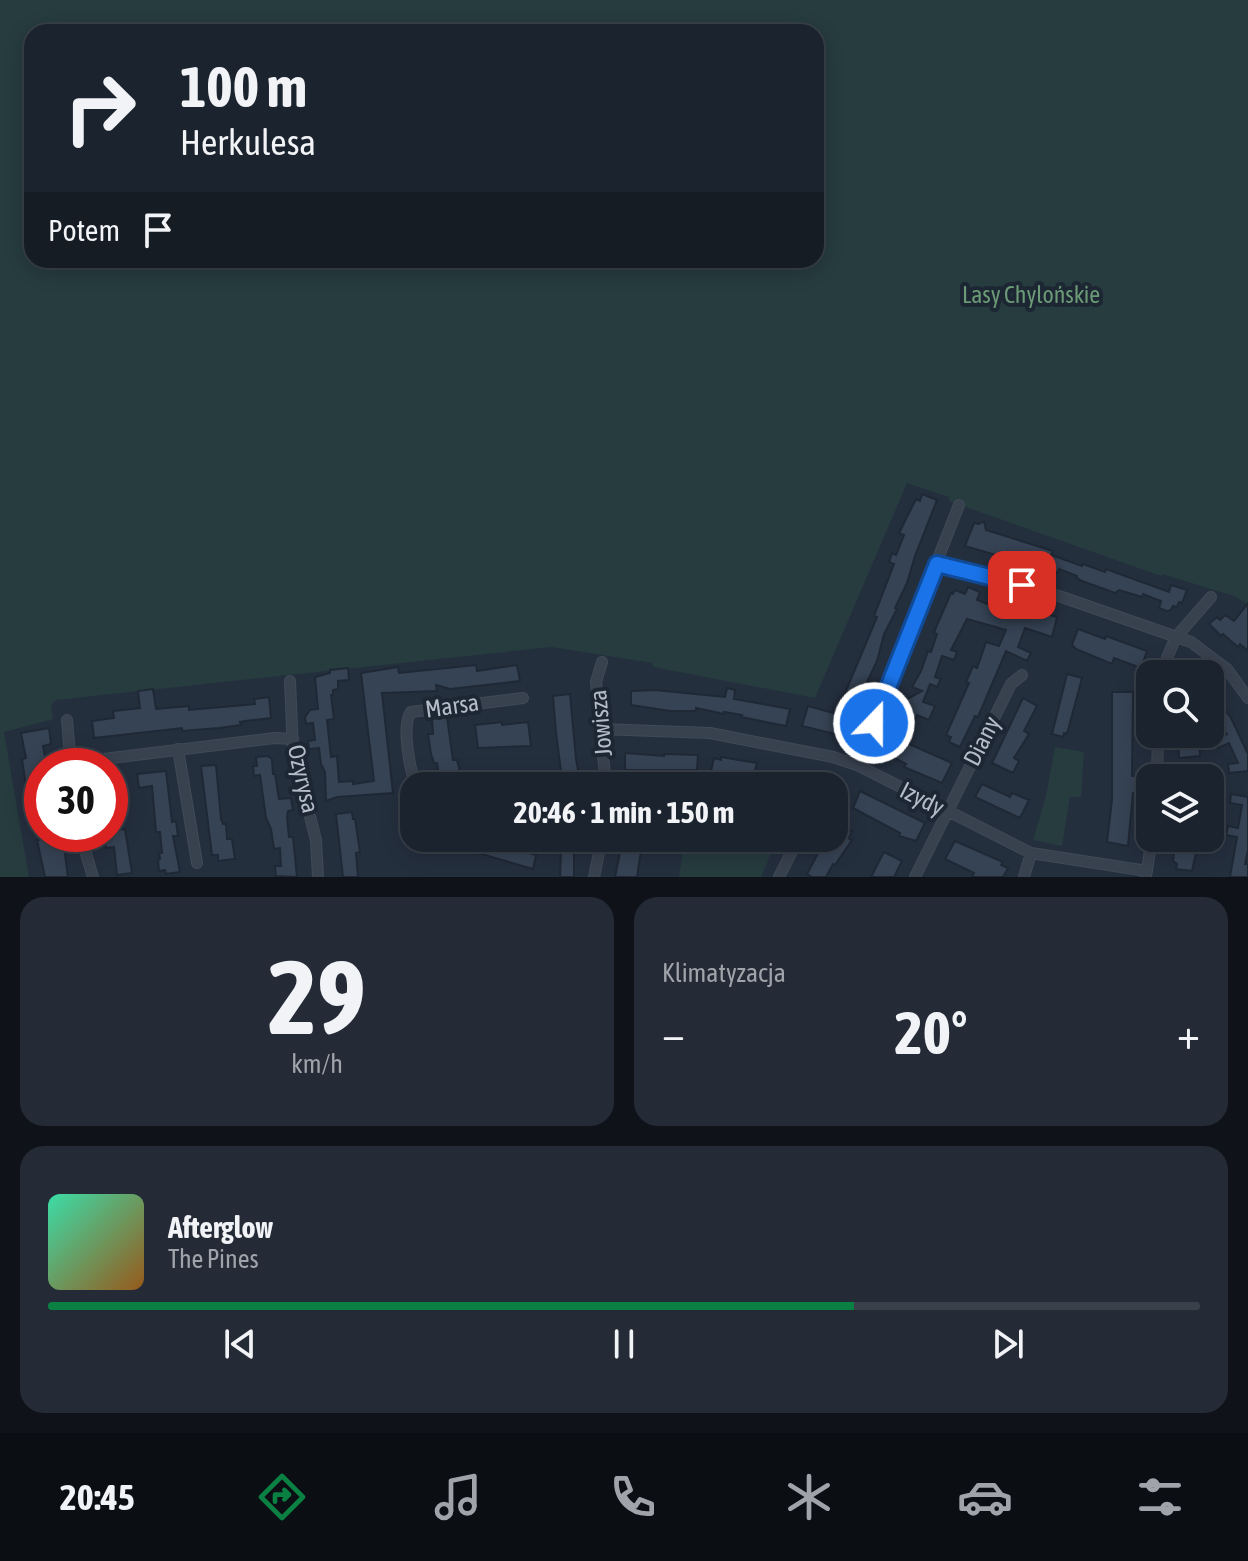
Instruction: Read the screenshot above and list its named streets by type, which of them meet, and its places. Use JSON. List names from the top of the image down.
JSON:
{
  "streets": {
    "street": [
      "Marsa",
      "Jowisza",
      "Diany",
      "Ozyrysa",
      "Izydy"
    ]
  },
  "crossings": [
    ["Jowisza", "Izydy"],
    ["Diany", "Izydy"]
  ],
  "parks": ["Lasy Chylońskie"],
  "page": {
    "turn": ["100 m", "Herkulesa"],
    "then": "Potem",
    "limit": "30",
    "trip": "20:46 · 1 min · 150 m",
    "tile": [
      ["29", "km/h"],
      "Klimatyzacja"
    ],
    "heat": ["−", "20°", "+"],
    "song": ["Afterglow", "The Pines"],
    "tabs": "20:45"
  }
}
